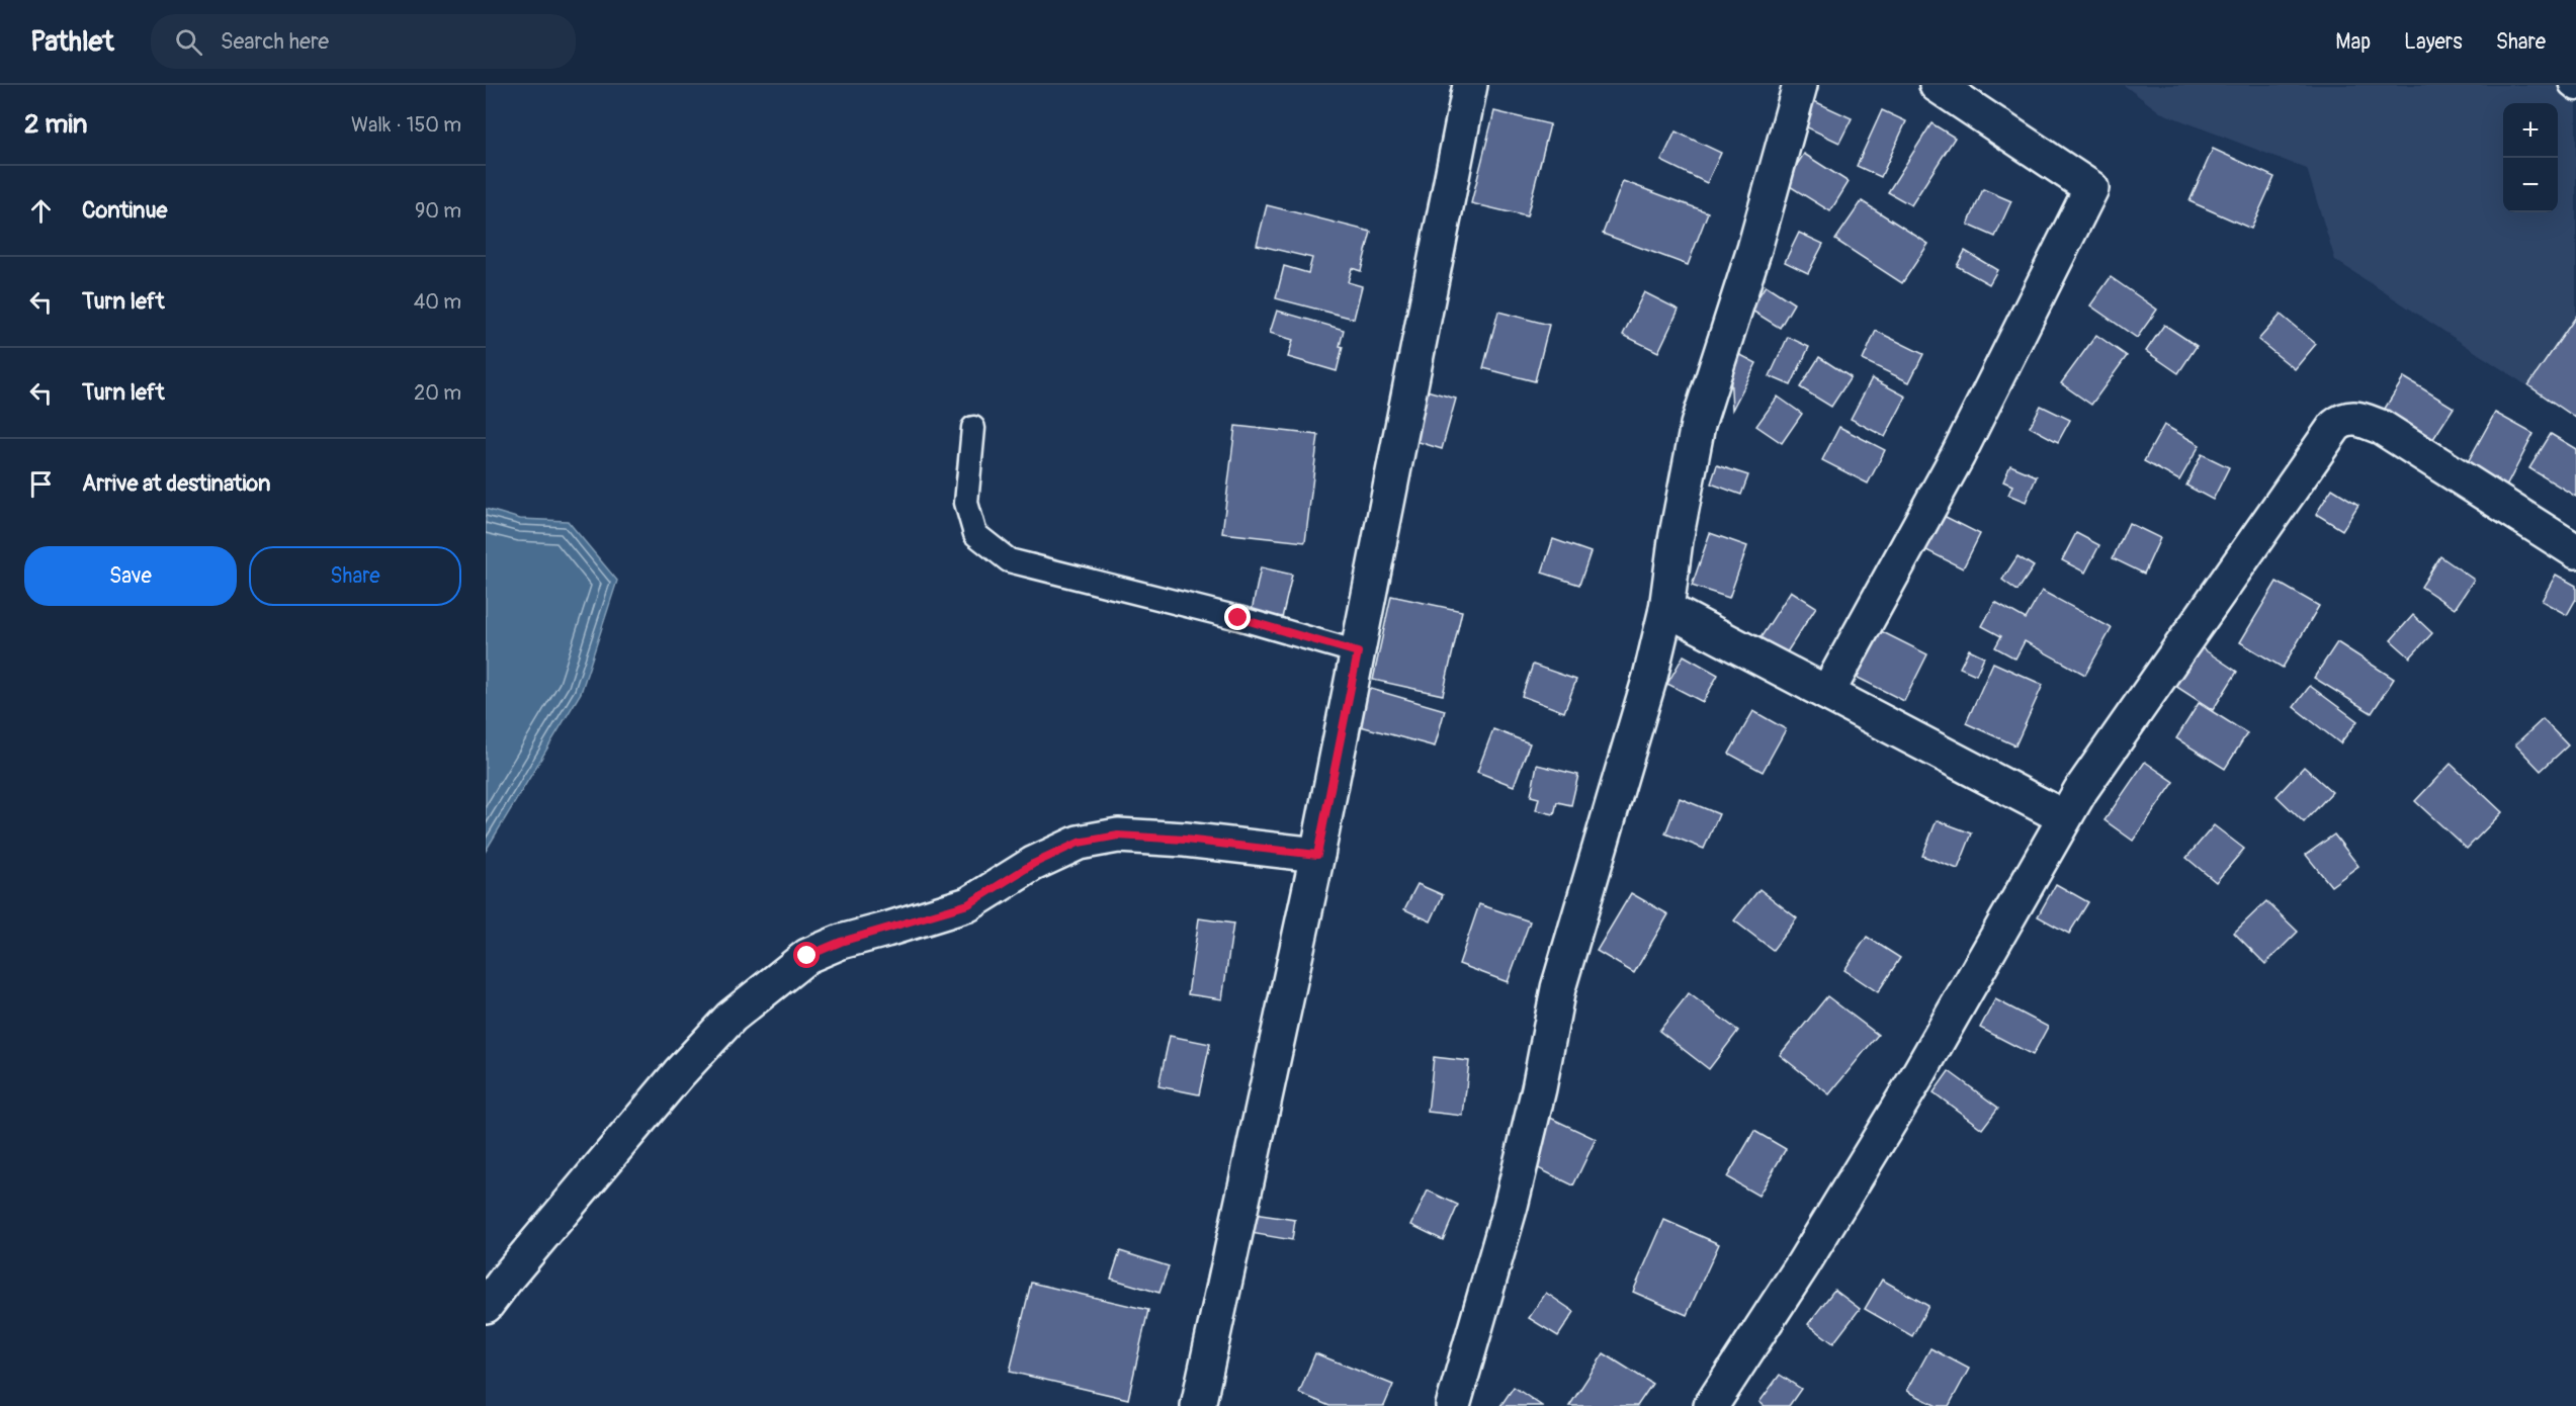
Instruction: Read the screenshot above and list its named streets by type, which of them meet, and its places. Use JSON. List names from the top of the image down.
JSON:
{
  "page": {
    "header": "Pathlet",
    "search": "Search here",
    "nav": ["Map", "Layers", "Share"],
    "heading": ["2 min", "Walk · 150 m"],
    "map_buttons": ["+", "−"],
    "list": [
      ["Continue", "90 m"],
      ["Turn left", "40 m"],
      ["Turn left", "20 m"],
      "Arrive at destination"
    ],
    "buttons": ["Save", "Share"]
  }
}
